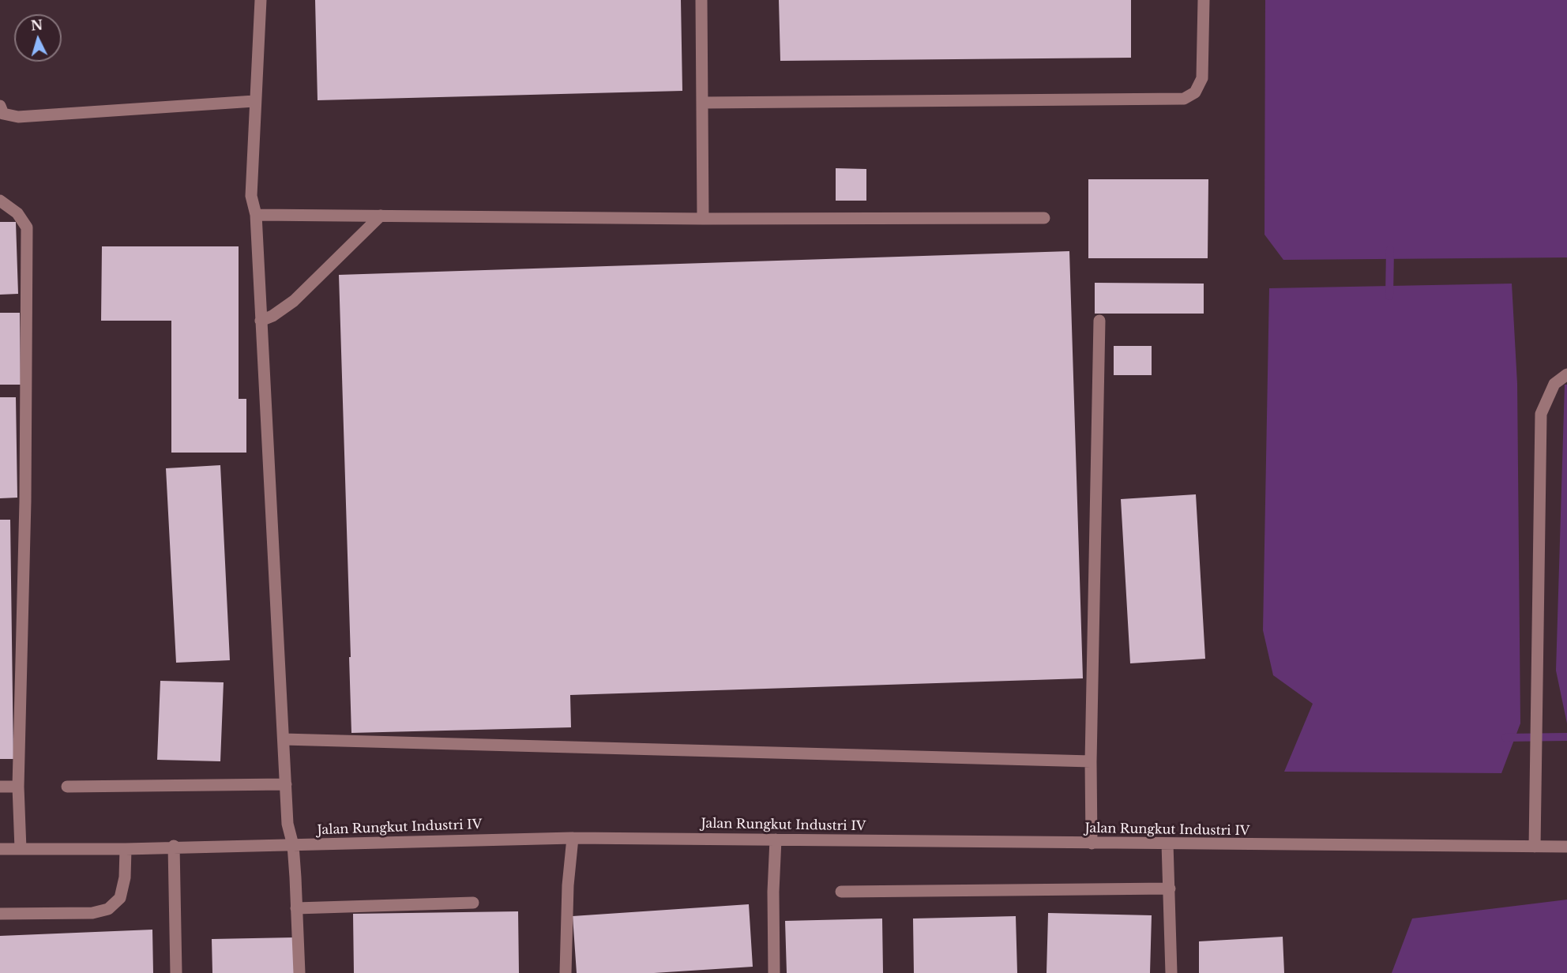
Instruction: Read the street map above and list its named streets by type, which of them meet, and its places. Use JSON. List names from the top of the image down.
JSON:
{
  "streets": {
    "street": ["Jalan Rungkut Industri IV"]
  },
  "north": "top"
}
